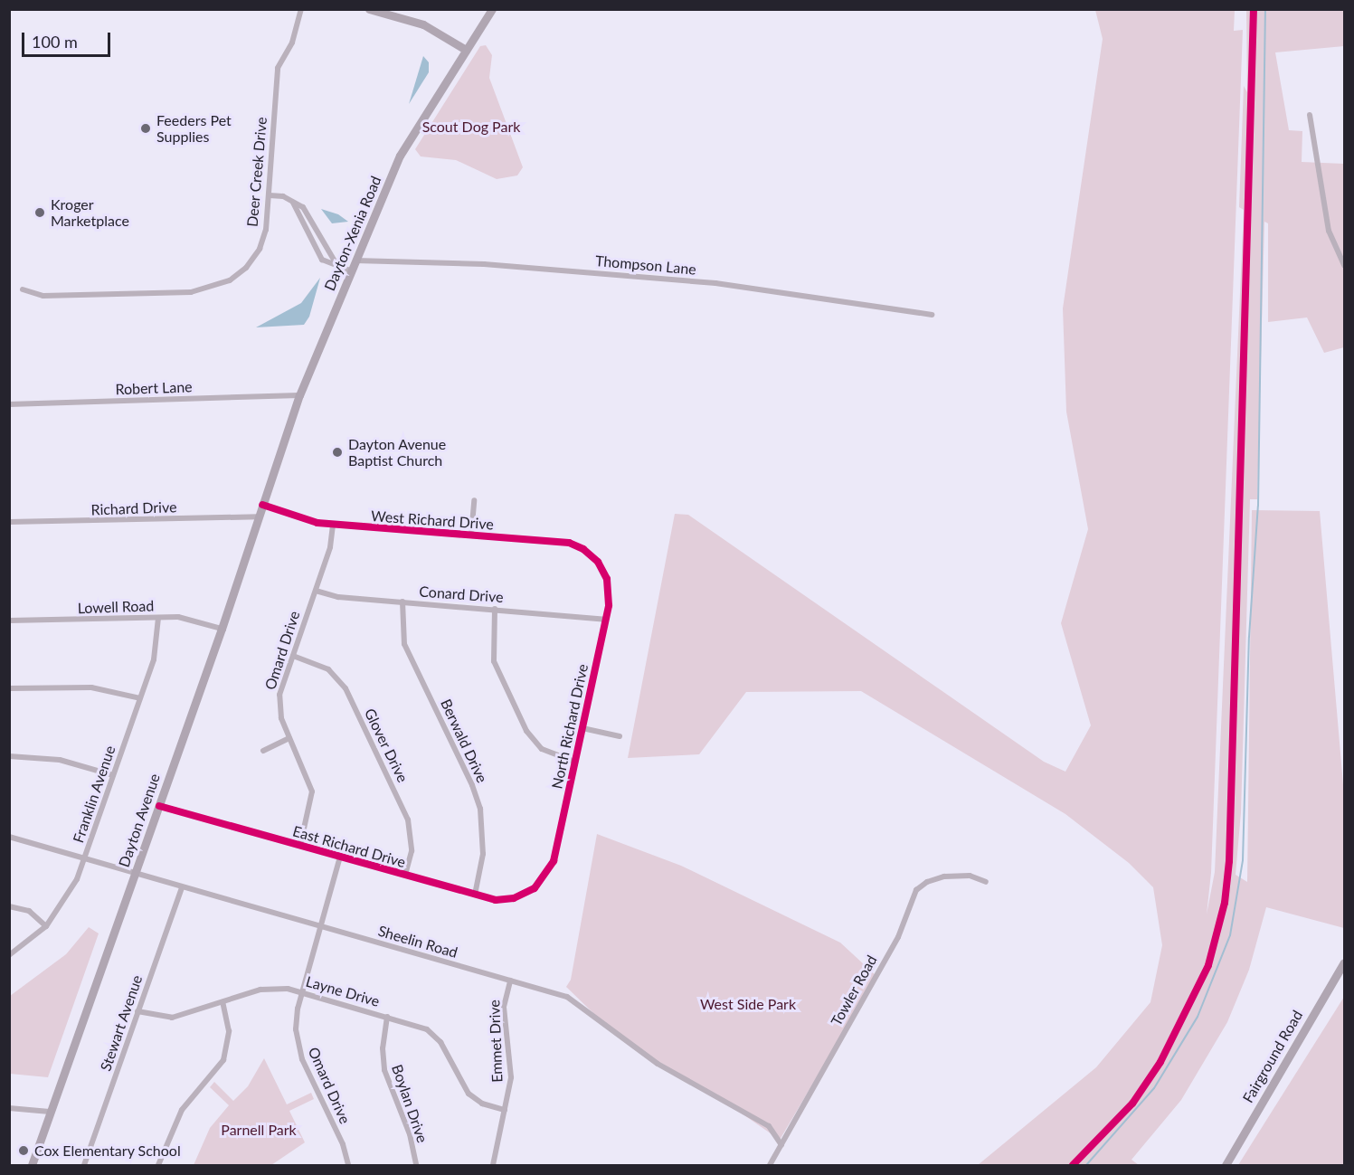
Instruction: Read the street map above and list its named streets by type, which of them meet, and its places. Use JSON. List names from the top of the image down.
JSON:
{
  "streets": {
    "main road": ["Dayton-Xenia Road", "Dayton Avenue", "Fairground Road"],
    "street": [
      "Deer Creek Drive",
      "Thompson Lane",
      "Robert Lane",
      "Richard Drive",
      "West Richard Drive",
      "Conard Drive",
      "Lowell Road",
      "Omard Drive",
      "North Richard Drive",
      "Berwald Drive",
      "Glover Drive",
      "Franklin Avenue",
      "East Richard Drive",
      "Sheelin Road",
      "Towler Road",
      "Layne Drive",
      "Stewart Avenue",
      "Emmet Drive",
      "Boylan Drive"
    ]
  },
  "crossings": [
    ["Dayton-Xenia Road", "Thompson Lane"],
    ["Dayton-Xenia Road", "Robert Lane"],
    ["Dayton-Xenia Road", "Dayton Avenue"],
    ["Richard Drive", "Dayton Avenue"],
    ["West Richard Drive", "Omard Drive"],
    ["West Richard Drive", "North Richard Drive"],
    ["West Richard Drive", "Dayton Avenue"],
    ["Conard Drive", "Omard Drive"],
    ["Conard Drive", "North Richard Drive"],
    ["Conard Drive", "Berwald Drive"],
    ["Lowell Road", "Franklin Avenue"],
    ["Lowell Road", "Dayton Avenue"],
    ["Omard Drive", "Glover Drive"],
    ["Omard Drive", "East Richard Drive"],
    ["Omard Drive", "Sheelin Road"],
    ["Omard Drive", "Layne Drive"],
    ["North Richard Drive", "East Richard Drive"],
    ["Berwald Drive", "East Richard Drive"],
    ["Glover Drive", "East Richard Drive"],
    ["Franklin Avenue", "Sheelin Road"],
    ["Dayton Avenue", "East Richard Drive"],
    ["Dayton Avenue", "Sheelin Road"],
    ["Sheelin Road", "Towler Road"],
    ["Sheelin Road", "Stewart Avenue"],
    ["Sheelin Road", "Emmet Drive"],
    ["Layne Drive", "Stewart Avenue"],
    ["Layne Drive", "Emmet Drive"],
    ["Layne Drive", "Boylan Drive"]
  ],
  "parks": ["Scout Dog Park", "West Side Park", "Parnell Park"],
  "places": [
    "Feeders Pet Supplies",
    "Kroger Marketplace",
    "Dayton Avenue Baptist Church",
    "Cox Elementary School"
  ],
  "scale_bar": "100 m"
}
